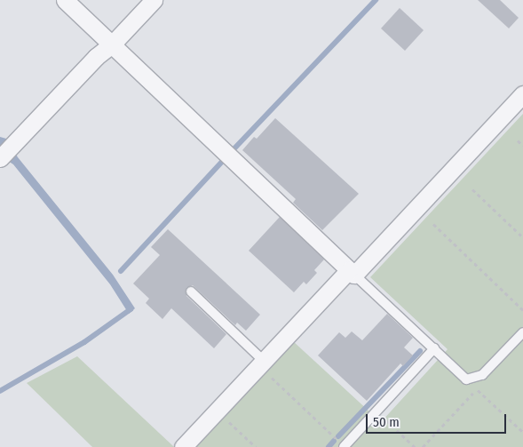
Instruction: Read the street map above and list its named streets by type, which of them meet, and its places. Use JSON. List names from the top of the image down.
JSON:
{
  "scale_bar": "50 m"
}
